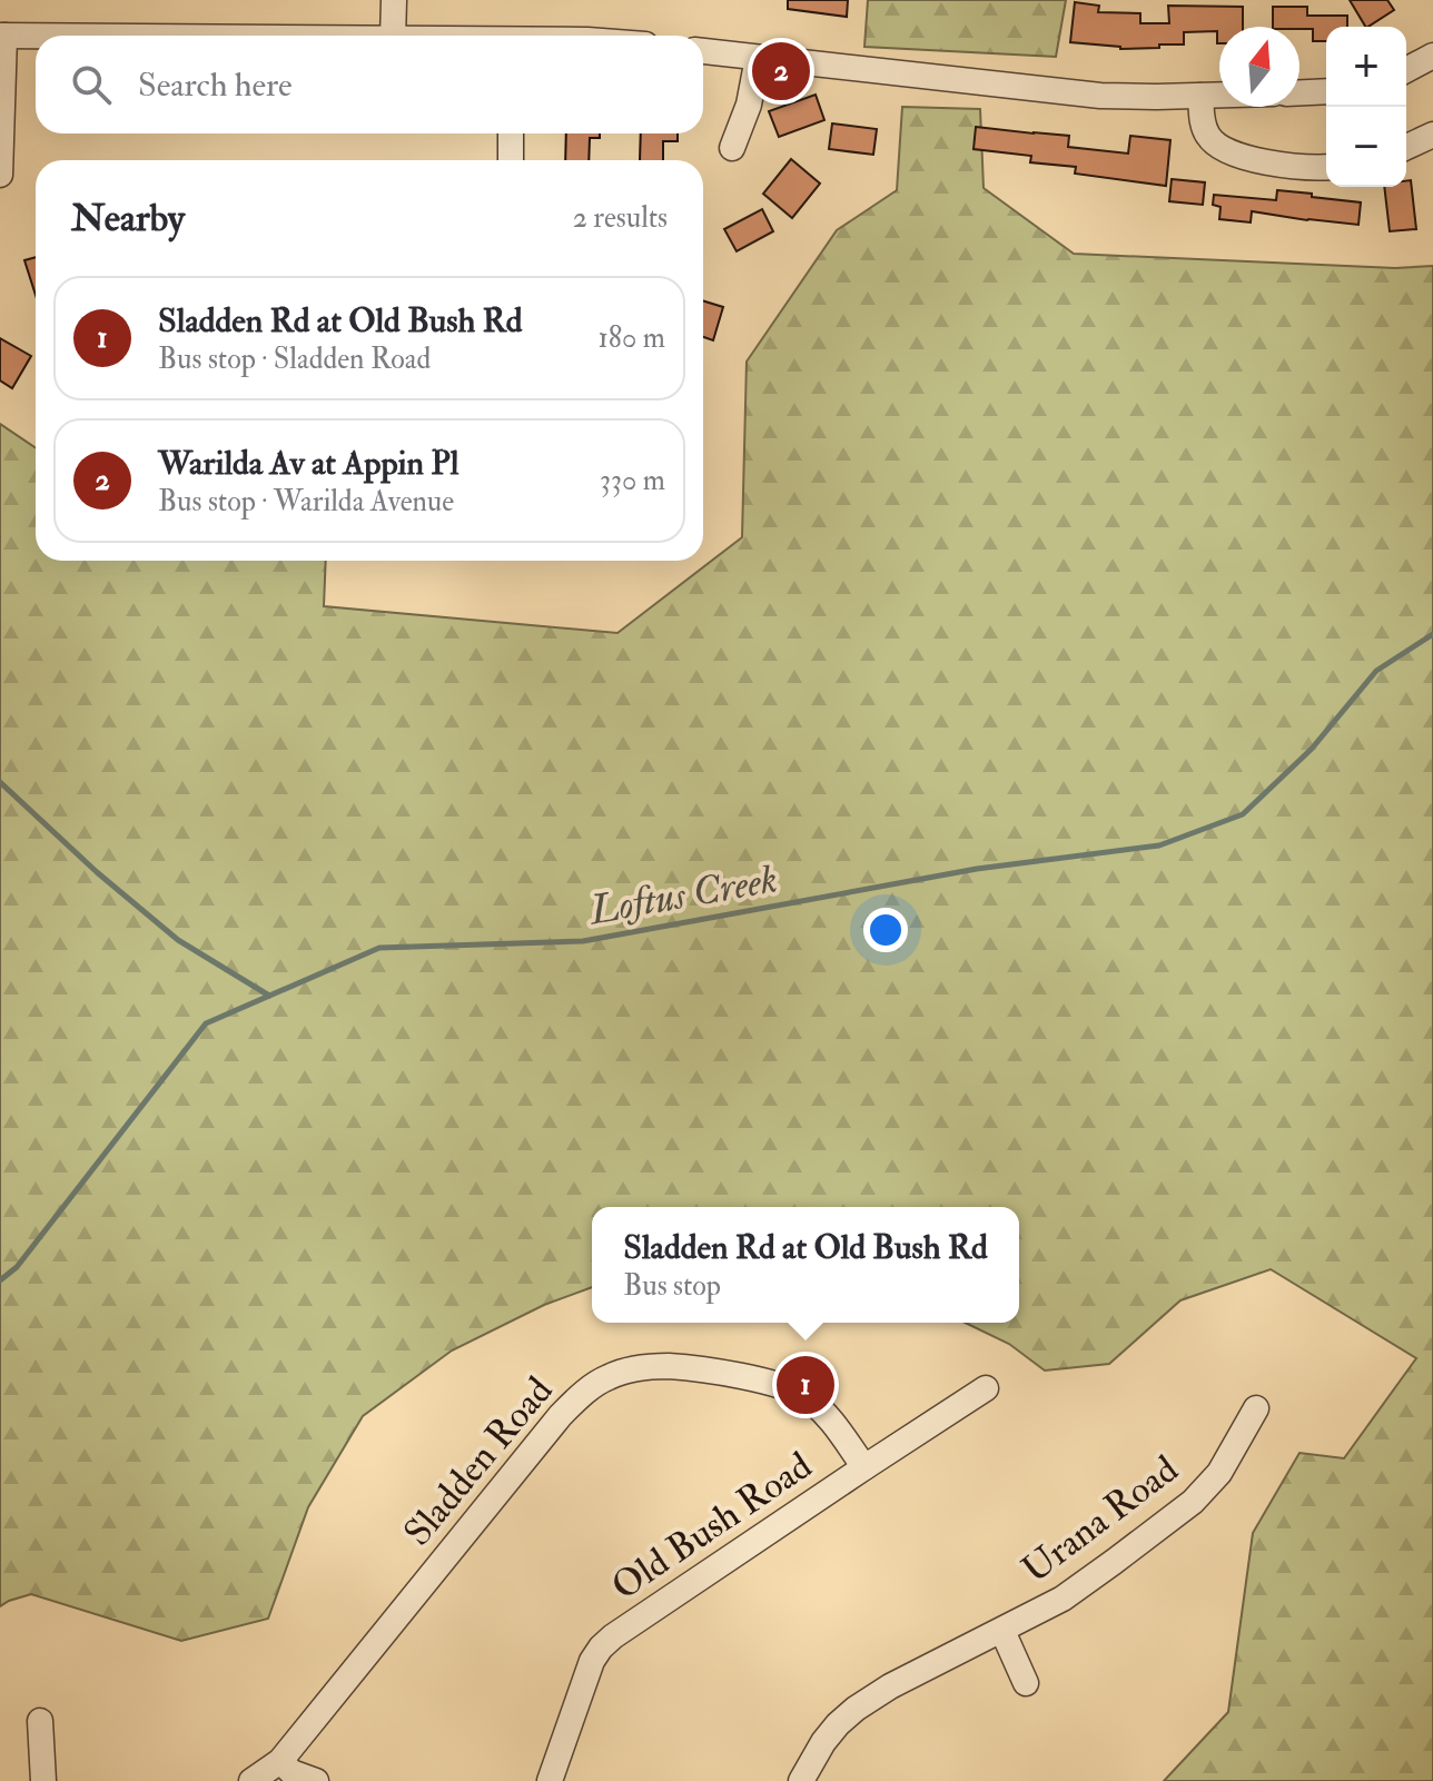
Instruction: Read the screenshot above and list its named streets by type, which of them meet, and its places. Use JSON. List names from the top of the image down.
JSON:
{
  "streets": {
    "street": ["Sladden Road", "Urana Road", "Old Bush Road"]
  },
  "crossings": [
    ["Sladden Road", "Old Bush Road"]
  ],
  "water": ["Loftus Creek"],
  "north": "top",
  "page": {
    "map_buttons": ["+", "−"],
    "search": "Search here",
    "pins": ["2", "1"],
    "heading": ["Nearby", "2 results"],
    "list": [
      {
        "mark": "1",
        "name": "Sladden Rd at Old Bush Rd",
        "note": "Bus stop · Sladden Road",
        "value": "180 m"
      },
      {
        "mark": "2",
        "name": "Warilda Av at Appin Pl",
        "note": "Bus stop · Warilda Avenue",
        "value": "330 m"
      }
    ],
    "popup": ["Sladden Rd at Old Bush Rd", "Bus stop"]
  }
}
